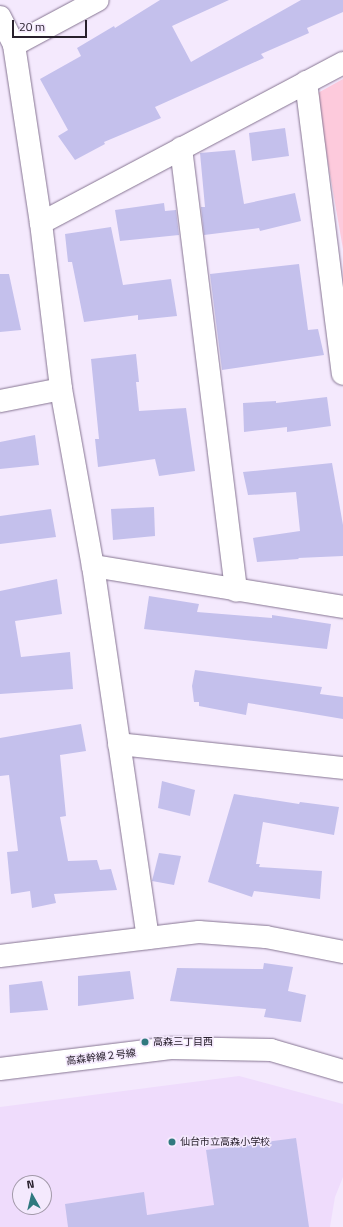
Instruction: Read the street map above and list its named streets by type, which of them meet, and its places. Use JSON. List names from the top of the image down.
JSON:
{
  "streets": {
    "street": ["高森幹線２号線"]
  },
  "places": ["高森三丁目西", "仙台市立高森小学校"],
  "scale_bar": "20 m",
  "north": "top"
}
